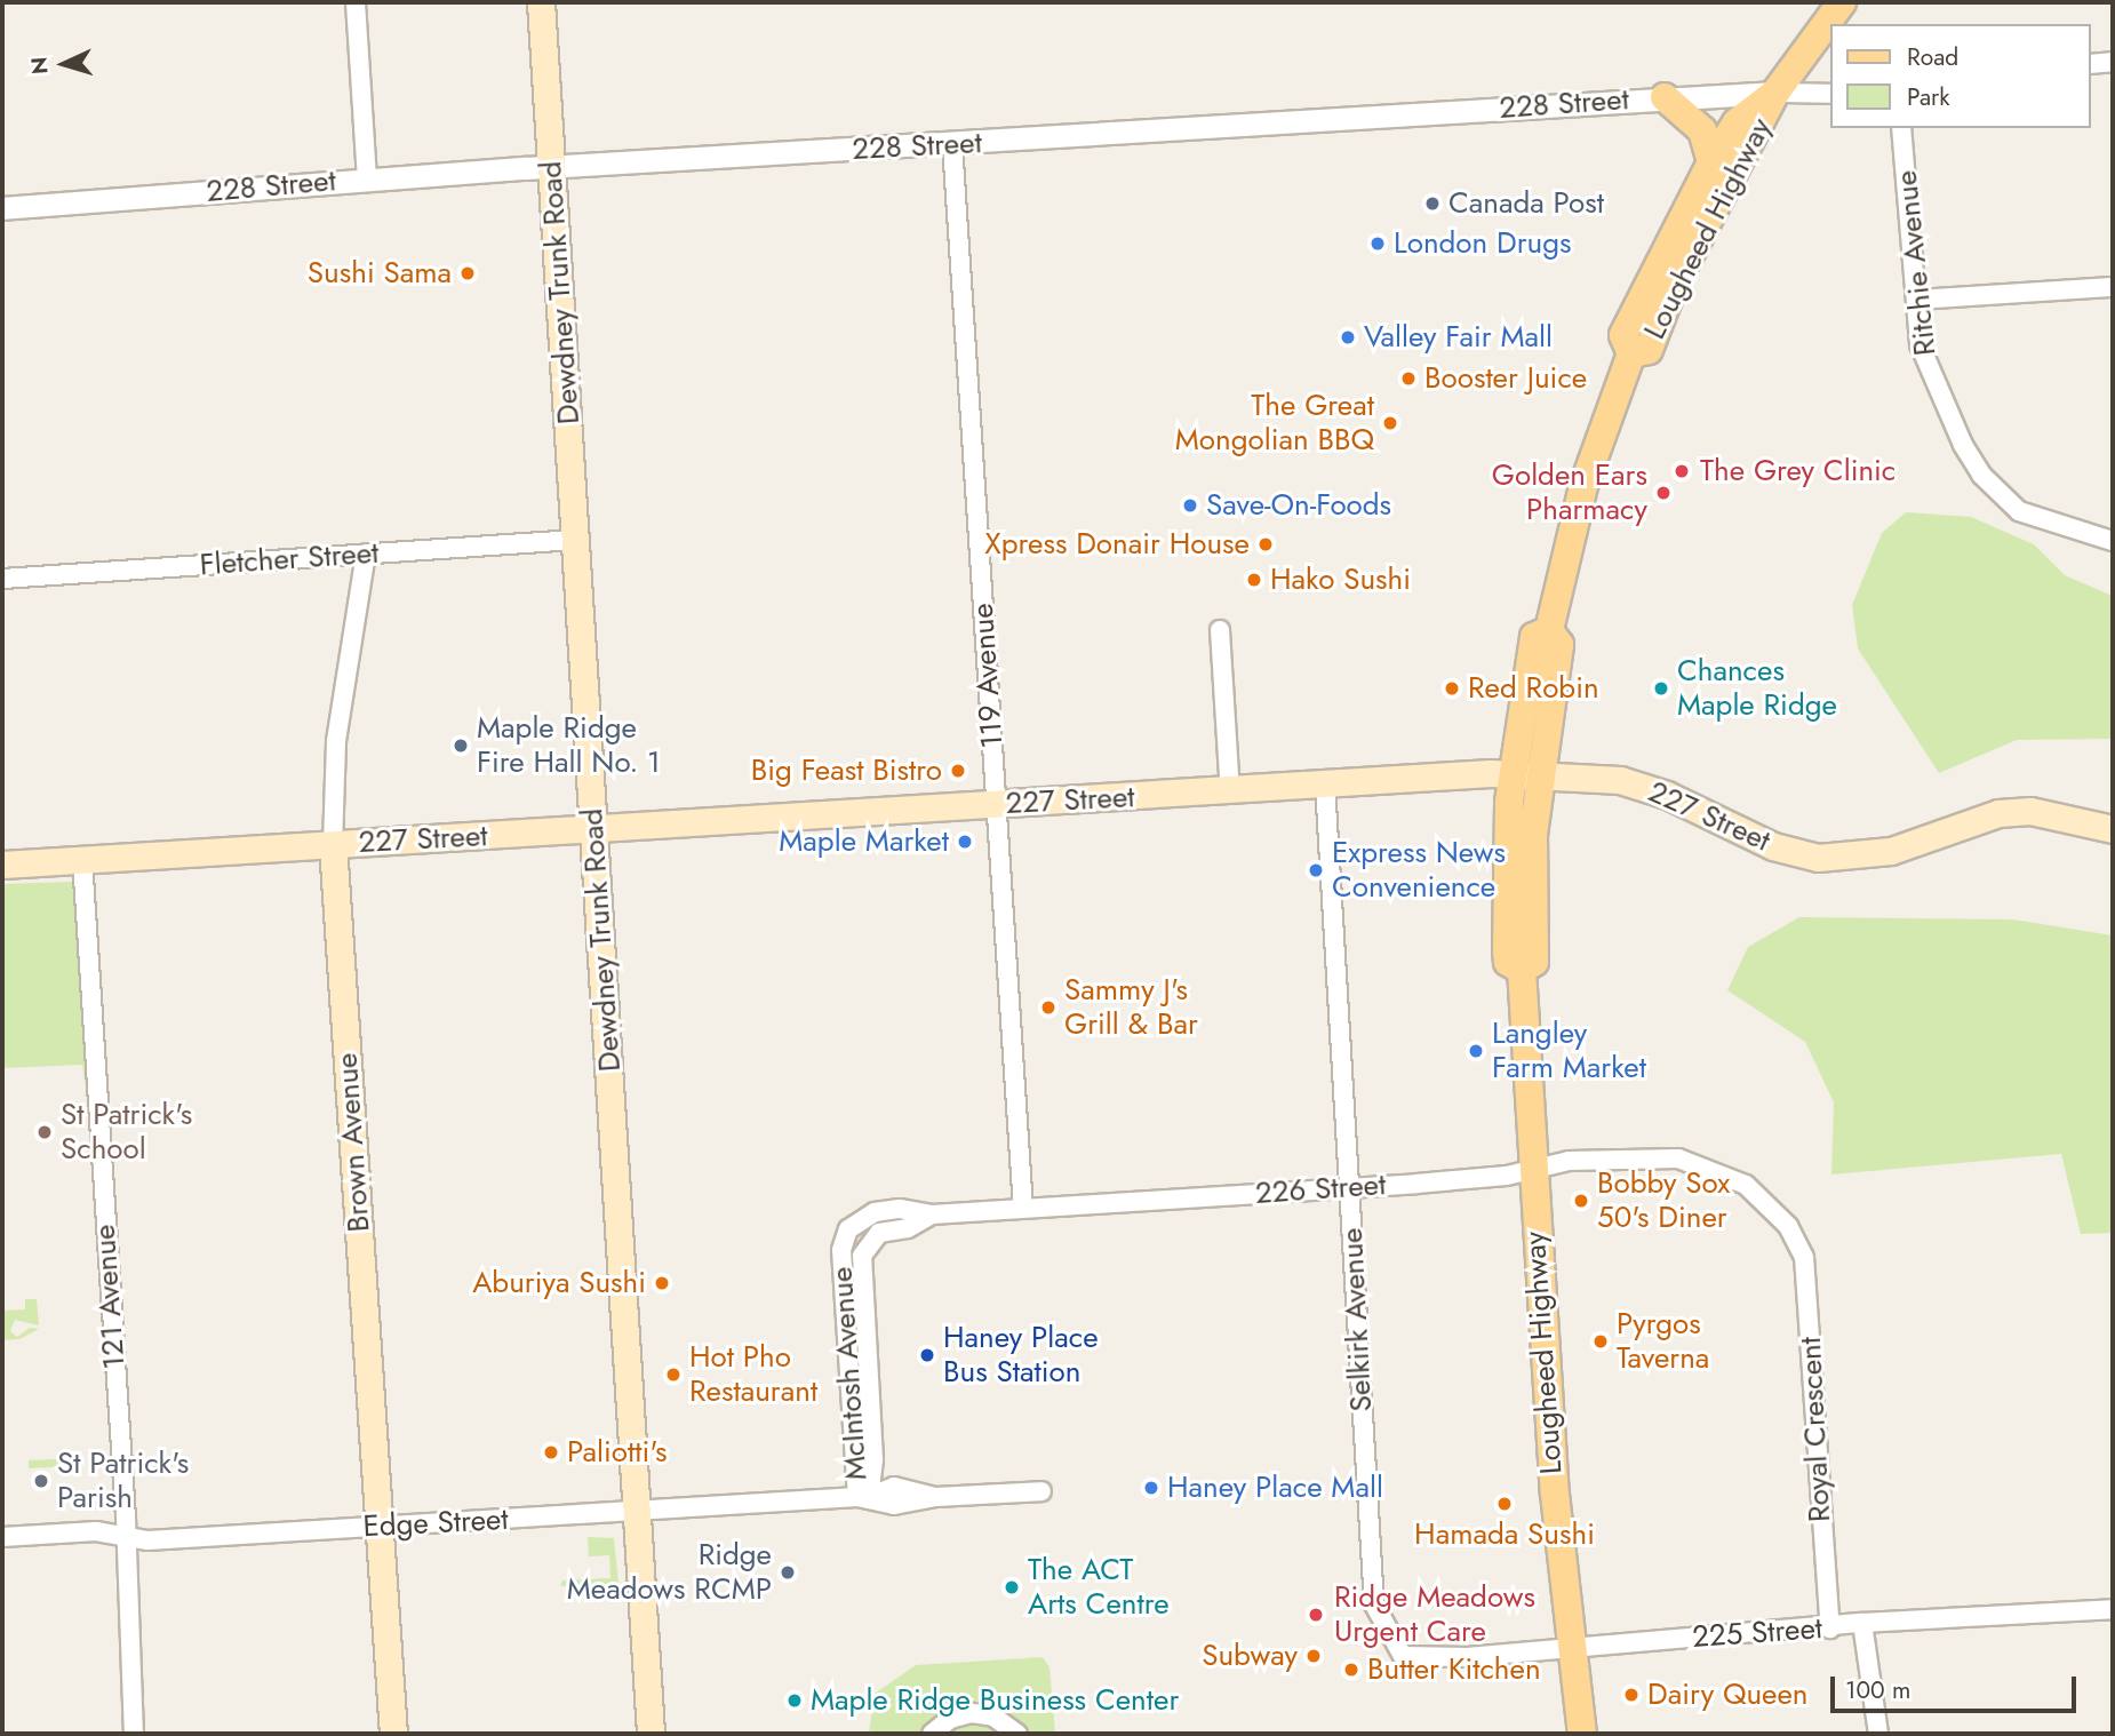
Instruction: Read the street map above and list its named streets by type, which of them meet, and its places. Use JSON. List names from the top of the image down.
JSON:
{
  "streets": {
    "main road": [
      "Lougheed Highway",
      "Dewdney Trunk Road",
      "227 Street",
      "Brown Avenue"
    ],
    "street": [
      "228 Street",
      "Ritchie Avenue",
      "Fletcher Street",
      "119 Avenue",
      "226 Street",
      "121 Avenue",
      "Selkirk Avenue",
      "McIntosh Avenue",
      "Royal Crescent",
      "Edge Street",
      "225 Street"
    ]
  },
  "crossings": [
    ["228 Street", "Lougheed Highway"],
    ["228 Street", "Dewdney Trunk Road"],
    ["228 Street", "119 Avenue"],
    ["Lougheed Highway", "227 Street"],
    ["Lougheed Highway", "226 Street"],
    ["Lougheed Highway", "225 Street"],
    ["Dewdney Trunk Road", "Fletcher Street"],
    ["Dewdney Trunk Road", "227 Street"],
    ["Dewdney Trunk Road", "Edge Street"],
    ["Fletcher Street", "Brown Avenue"],
    ["119 Avenue", "227 Street"],
    ["119 Avenue", "226 Street"],
    ["227 Street", "Brown Avenue"],
    ["227 Street", "121 Avenue"],
    ["227 Street", "Selkirk Avenue"],
    ["Brown Avenue", "Edge Street"],
    ["226 Street", "Selkirk Avenue"],
    ["226 Street", "McIntosh Avenue"],
    ["226 Street", "Royal Crescent"],
    ["121 Avenue", "Edge Street"],
    ["Selkirk Avenue", "225 Street"],
    ["McIntosh Avenue", "Edge Street"],
    ["Royal Crescent", "225 Street"]
  ],
  "places": [
    "Canada Post",
    "London Drugs",
    "Sushi Sama",
    "Valley Fair Mall",
    "Booster Juice",
    "The Great Mongolian BBQ",
    "The Grey Clinic",
    "Golden Ears Pharmacy",
    "Save-On-Foods",
    "Xpress Donair House",
    "Hako Sushi",
    "Red Robin",
    "Chances Maple Ridge",
    "Maple Ridge Fire Hall No. 1",
    "Big Feast Bistro",
    "Maple Market",
    "Express News Convenience",
    "Sammy J's Grill & Bar",
    "Langley Farm Market",
    "St Patrick's School",
    "Bobby Sox 50's Diner",
    "Aburiya Sushi",
    "Pyrgos Taverna",
    "Haney Place Bus Station",
    "Hot Pho Restaurant",
    "Paliotti's",
    "St Patrick's Parish",
    "Haney Place Mall",
    "Hamada Sushi",
    "Ridge Meadows RCMP",
    "The ACT Arts Centre",
    "Ridge Meadows Urgent Care",
    "Subway",
    "Butter Kitchen",
    "Dairy Queen",
    "Maple Ridge Business Center"
  ],
  "legend": ["Road", "Park"],
  "scale_bar": "100 m",
  "north": "left"
}
